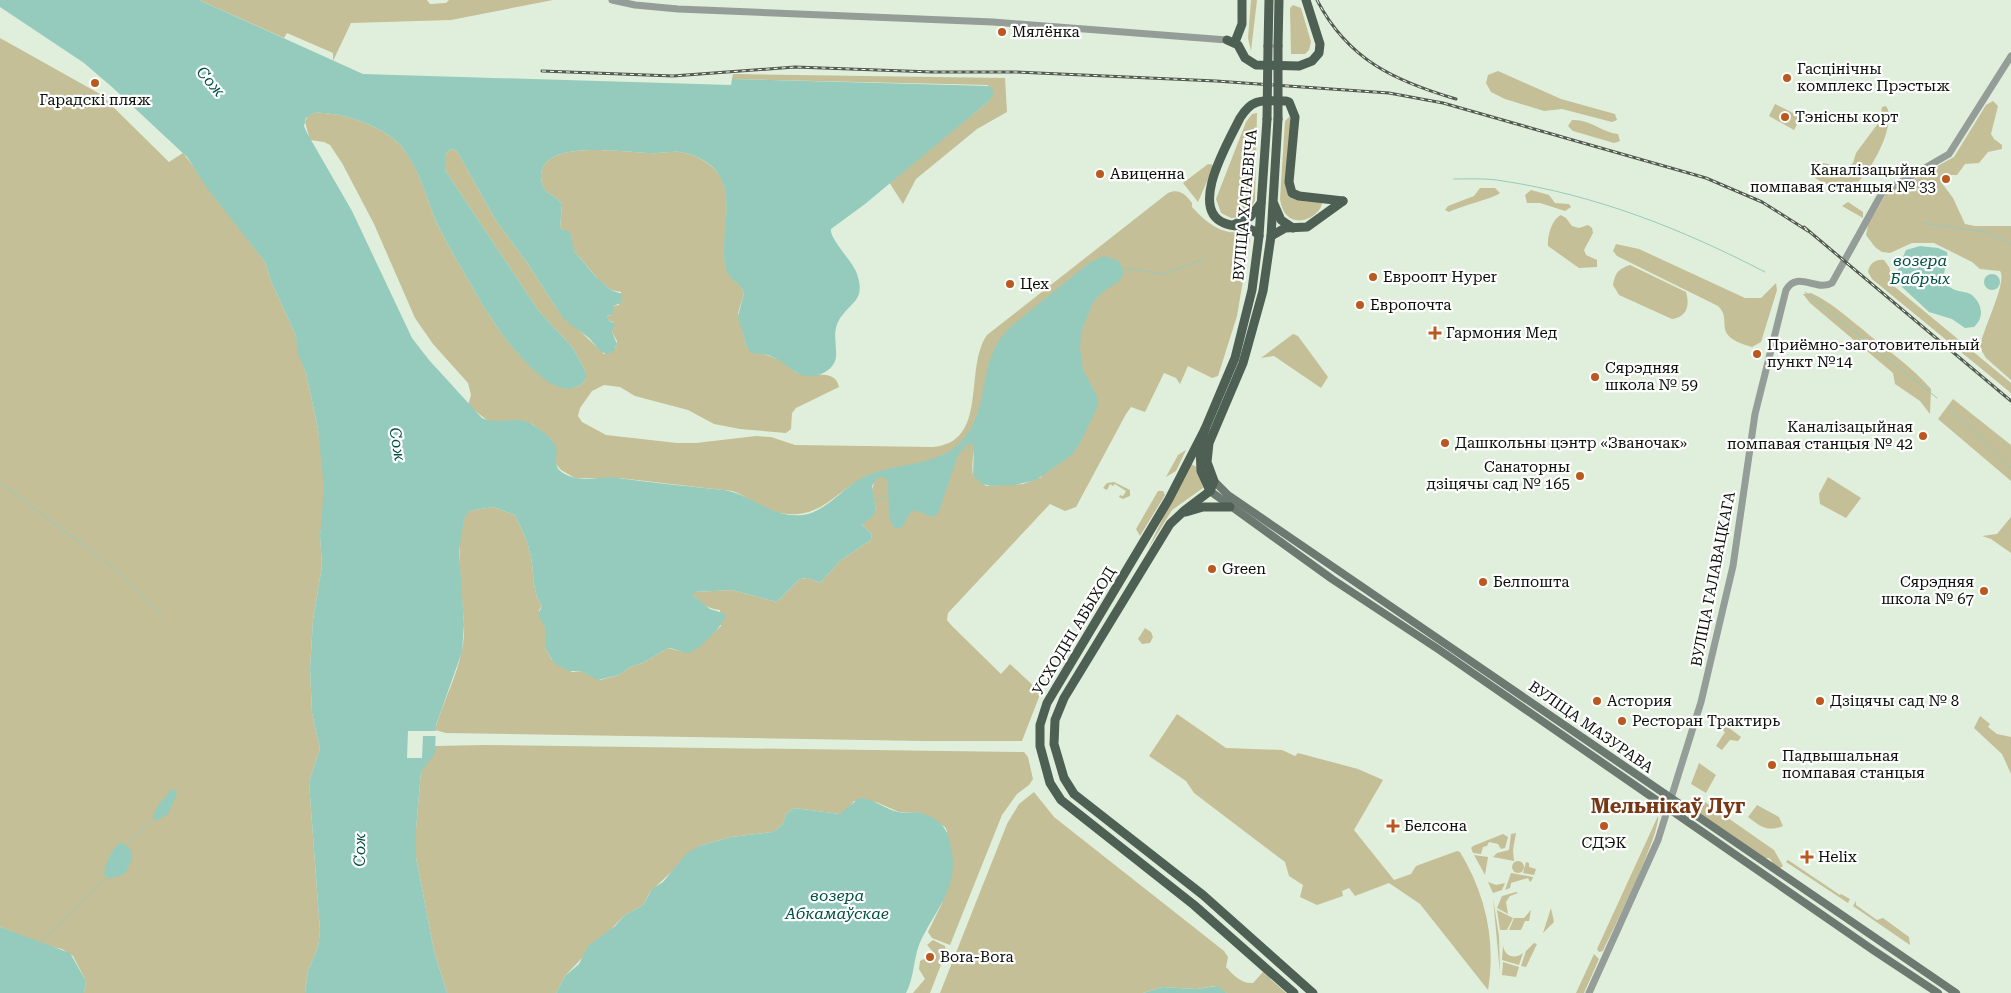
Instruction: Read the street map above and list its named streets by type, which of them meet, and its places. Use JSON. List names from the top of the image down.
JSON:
{
  "streets": {
    "main road": ["ВУЛІЦА ХАТАЕВІЧА", "УСХОДНІ АБЫХОД", "ВУЛІЦА МАЗУРАВА"],
    "street": ["ВУЛІЦА ГАЛАВАЦКАГА"]
  },
  "crossings": [
    ["ВУЛІЦА ХАТАЕВІЧА", "УСХОДНІ АБЫХОД"],
    ["ВУЛІЦА ХАТАЕВІЧА", "ВУЛІЦА МАЗУРАВА"],
    ["ВУЛІЦА ГАЛАВАЦКАГА", "ВУЛІЦА МАЗУРАВА"],
    ["УСХОДНІ АБЫХОД", "ВУЛІЦА МАЗУРАВА"]
  ],
  "districts": ["Мельнікаў Луг"],
  "water": ["Сож", "возера Бабрых", "возера Абкамаўскае"],
  "places": {
    "other": [
      "Мялёнка",
      "Гасцінічны комплекс Прэстыж",
      "Гарадскі пляж",
      "Тэнісны корт",
      "Авиценна",
      "Каналізацыйная помпавая станцыя № 33",
      "Евроопт Hyper",
      "Цех",
      "Европочта",
      "Приёмно-заготовительный пункт №14",
      "Сярэдняя школа № 59",
      "Каналізацыйная помпавая станцыя № 42",
      "Дашкольны цэнтр «Званочак»",
      "Санаторны дзіцячы сад № 165",
      "Green",
      "Белпошта",
      "Сярэдняя школа № 67",
      "Астория",
      "Дзіцячы сад № 8",
      "Ресторан Трактирь",
      "Падвышальная помпавая станцыя",
      "СДЭК",
      "Bora-Bora"
    ],
    "health": ["Гармония Мед", "Белсона", "Helix"]
  }
}
